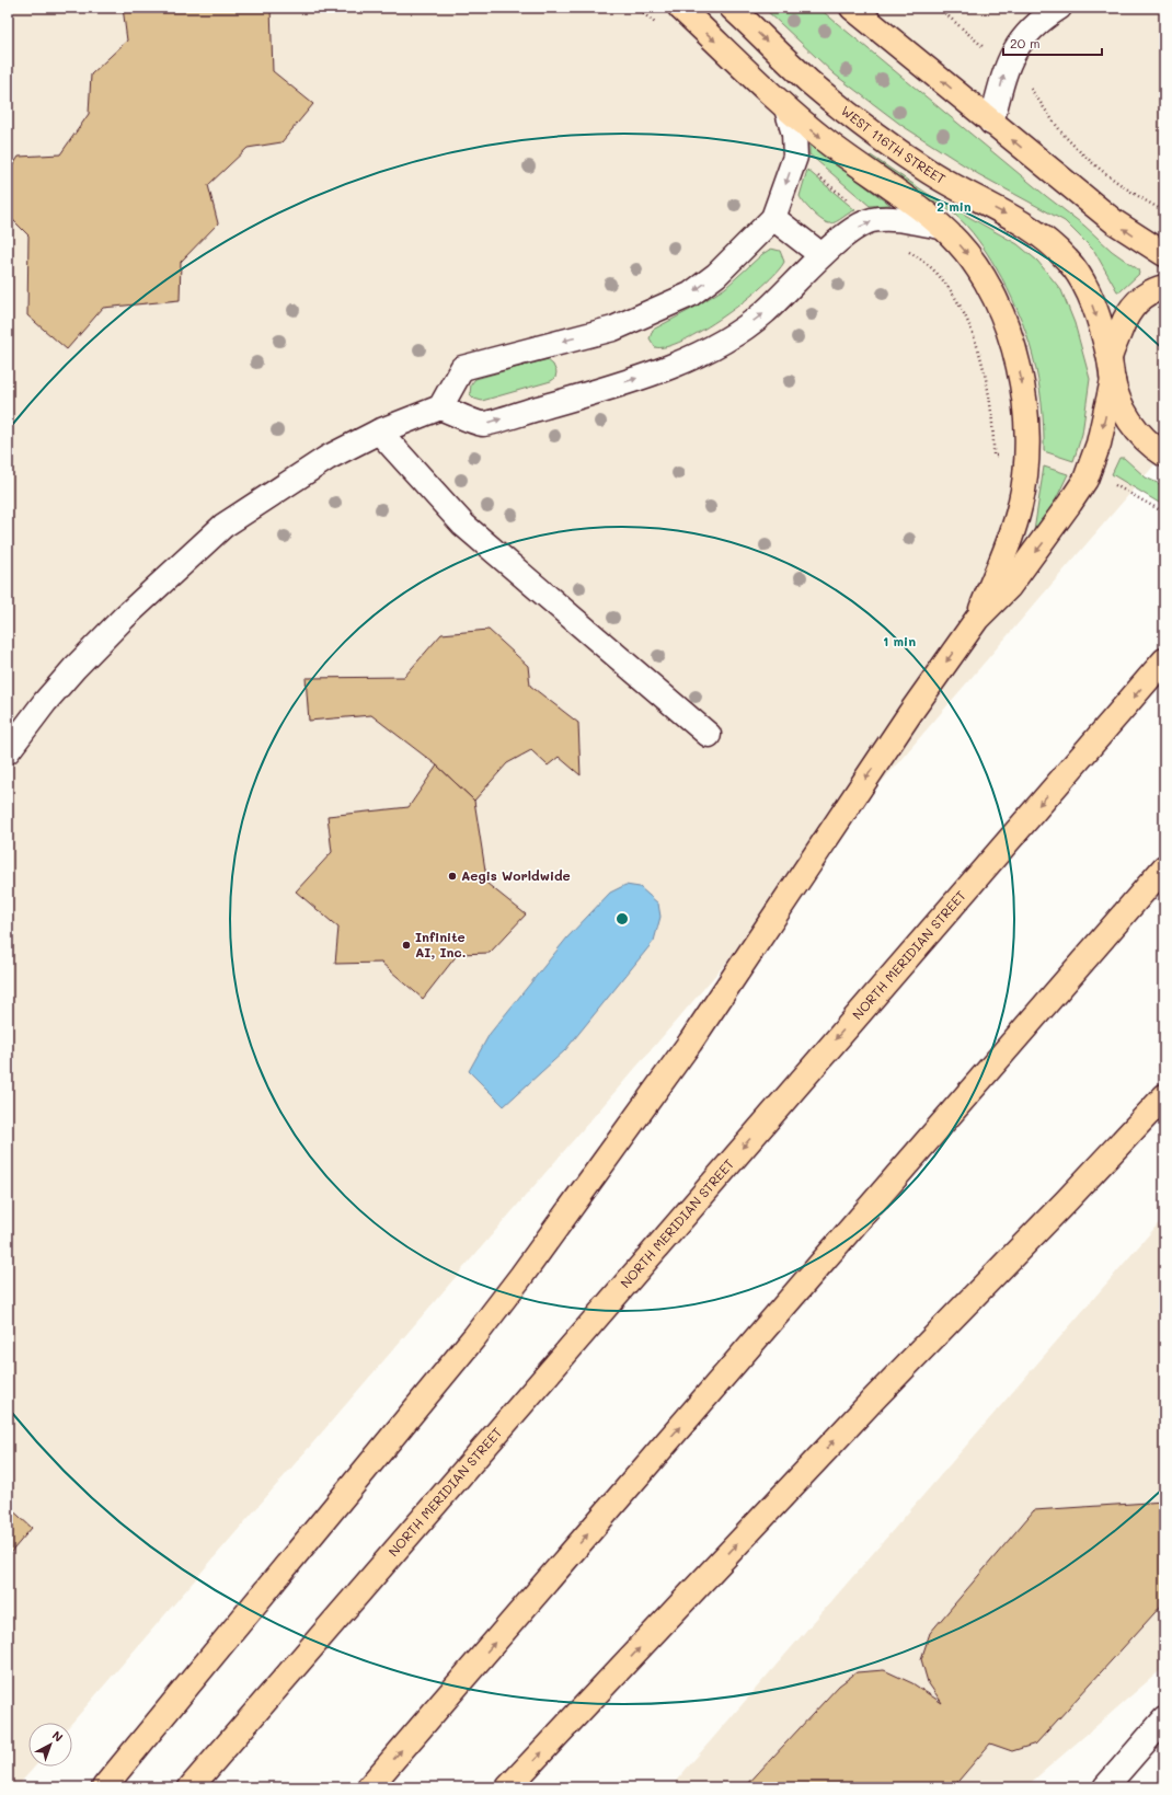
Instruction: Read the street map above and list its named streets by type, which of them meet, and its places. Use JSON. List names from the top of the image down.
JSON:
{
  "streets": {
    "main road": ["WEST 116TH STREET", "NORTH MERIDIAN STREET"]
  },
  "places": ["Aegis Worldwide", "Infinite AI, Inc."],
  "scale_bar": "20 m",
  "north": "top right",
  "rings": ["2 min", "1 min"]
}
